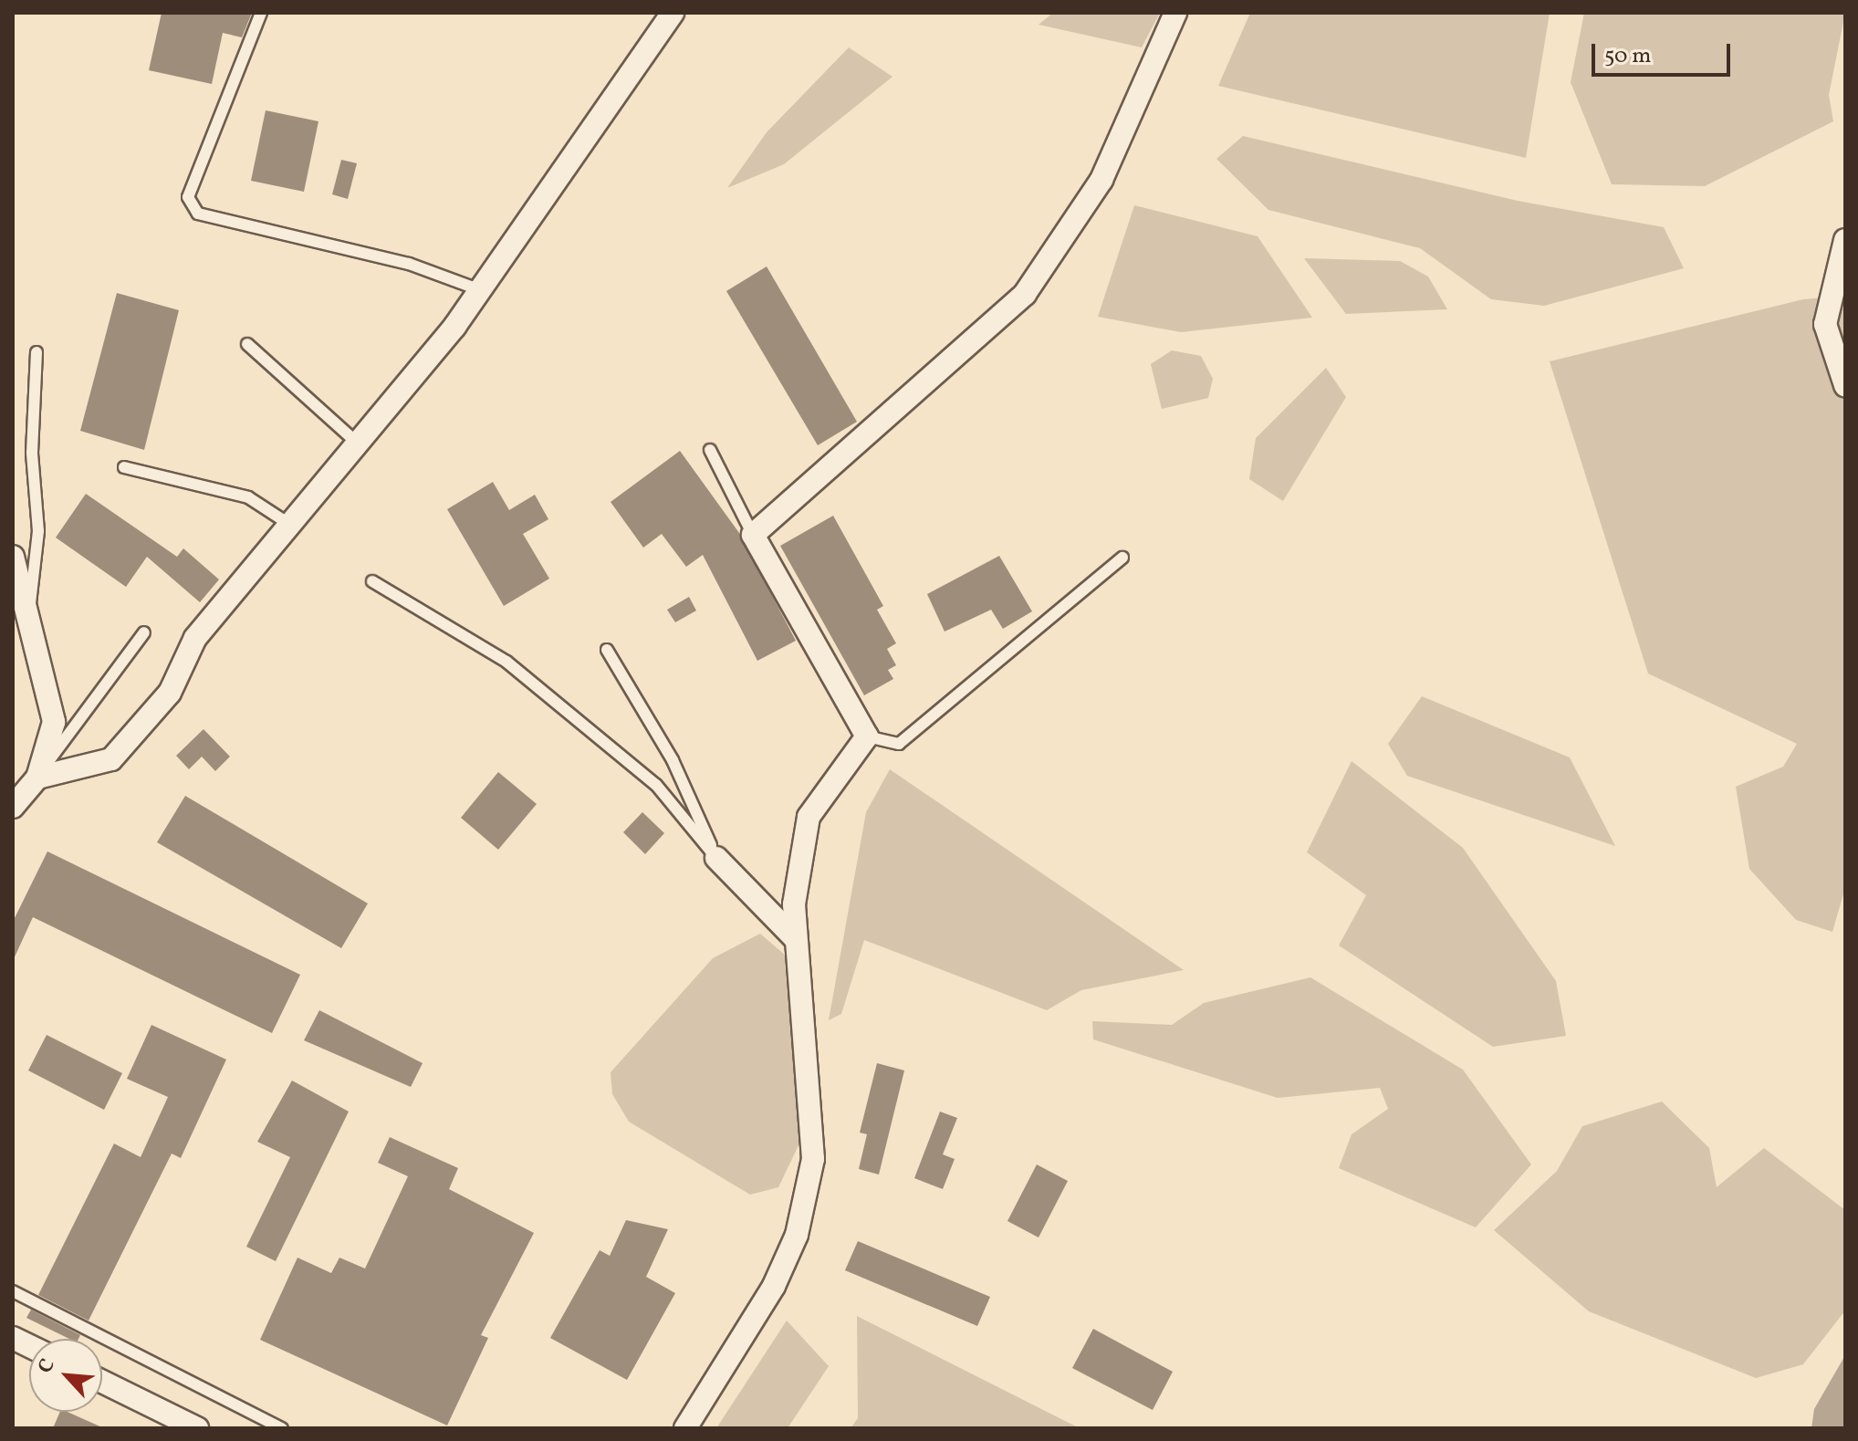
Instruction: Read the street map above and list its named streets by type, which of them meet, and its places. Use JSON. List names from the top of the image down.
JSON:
{
  "scale_bar": "50 m",
  "north": "top left"
}
